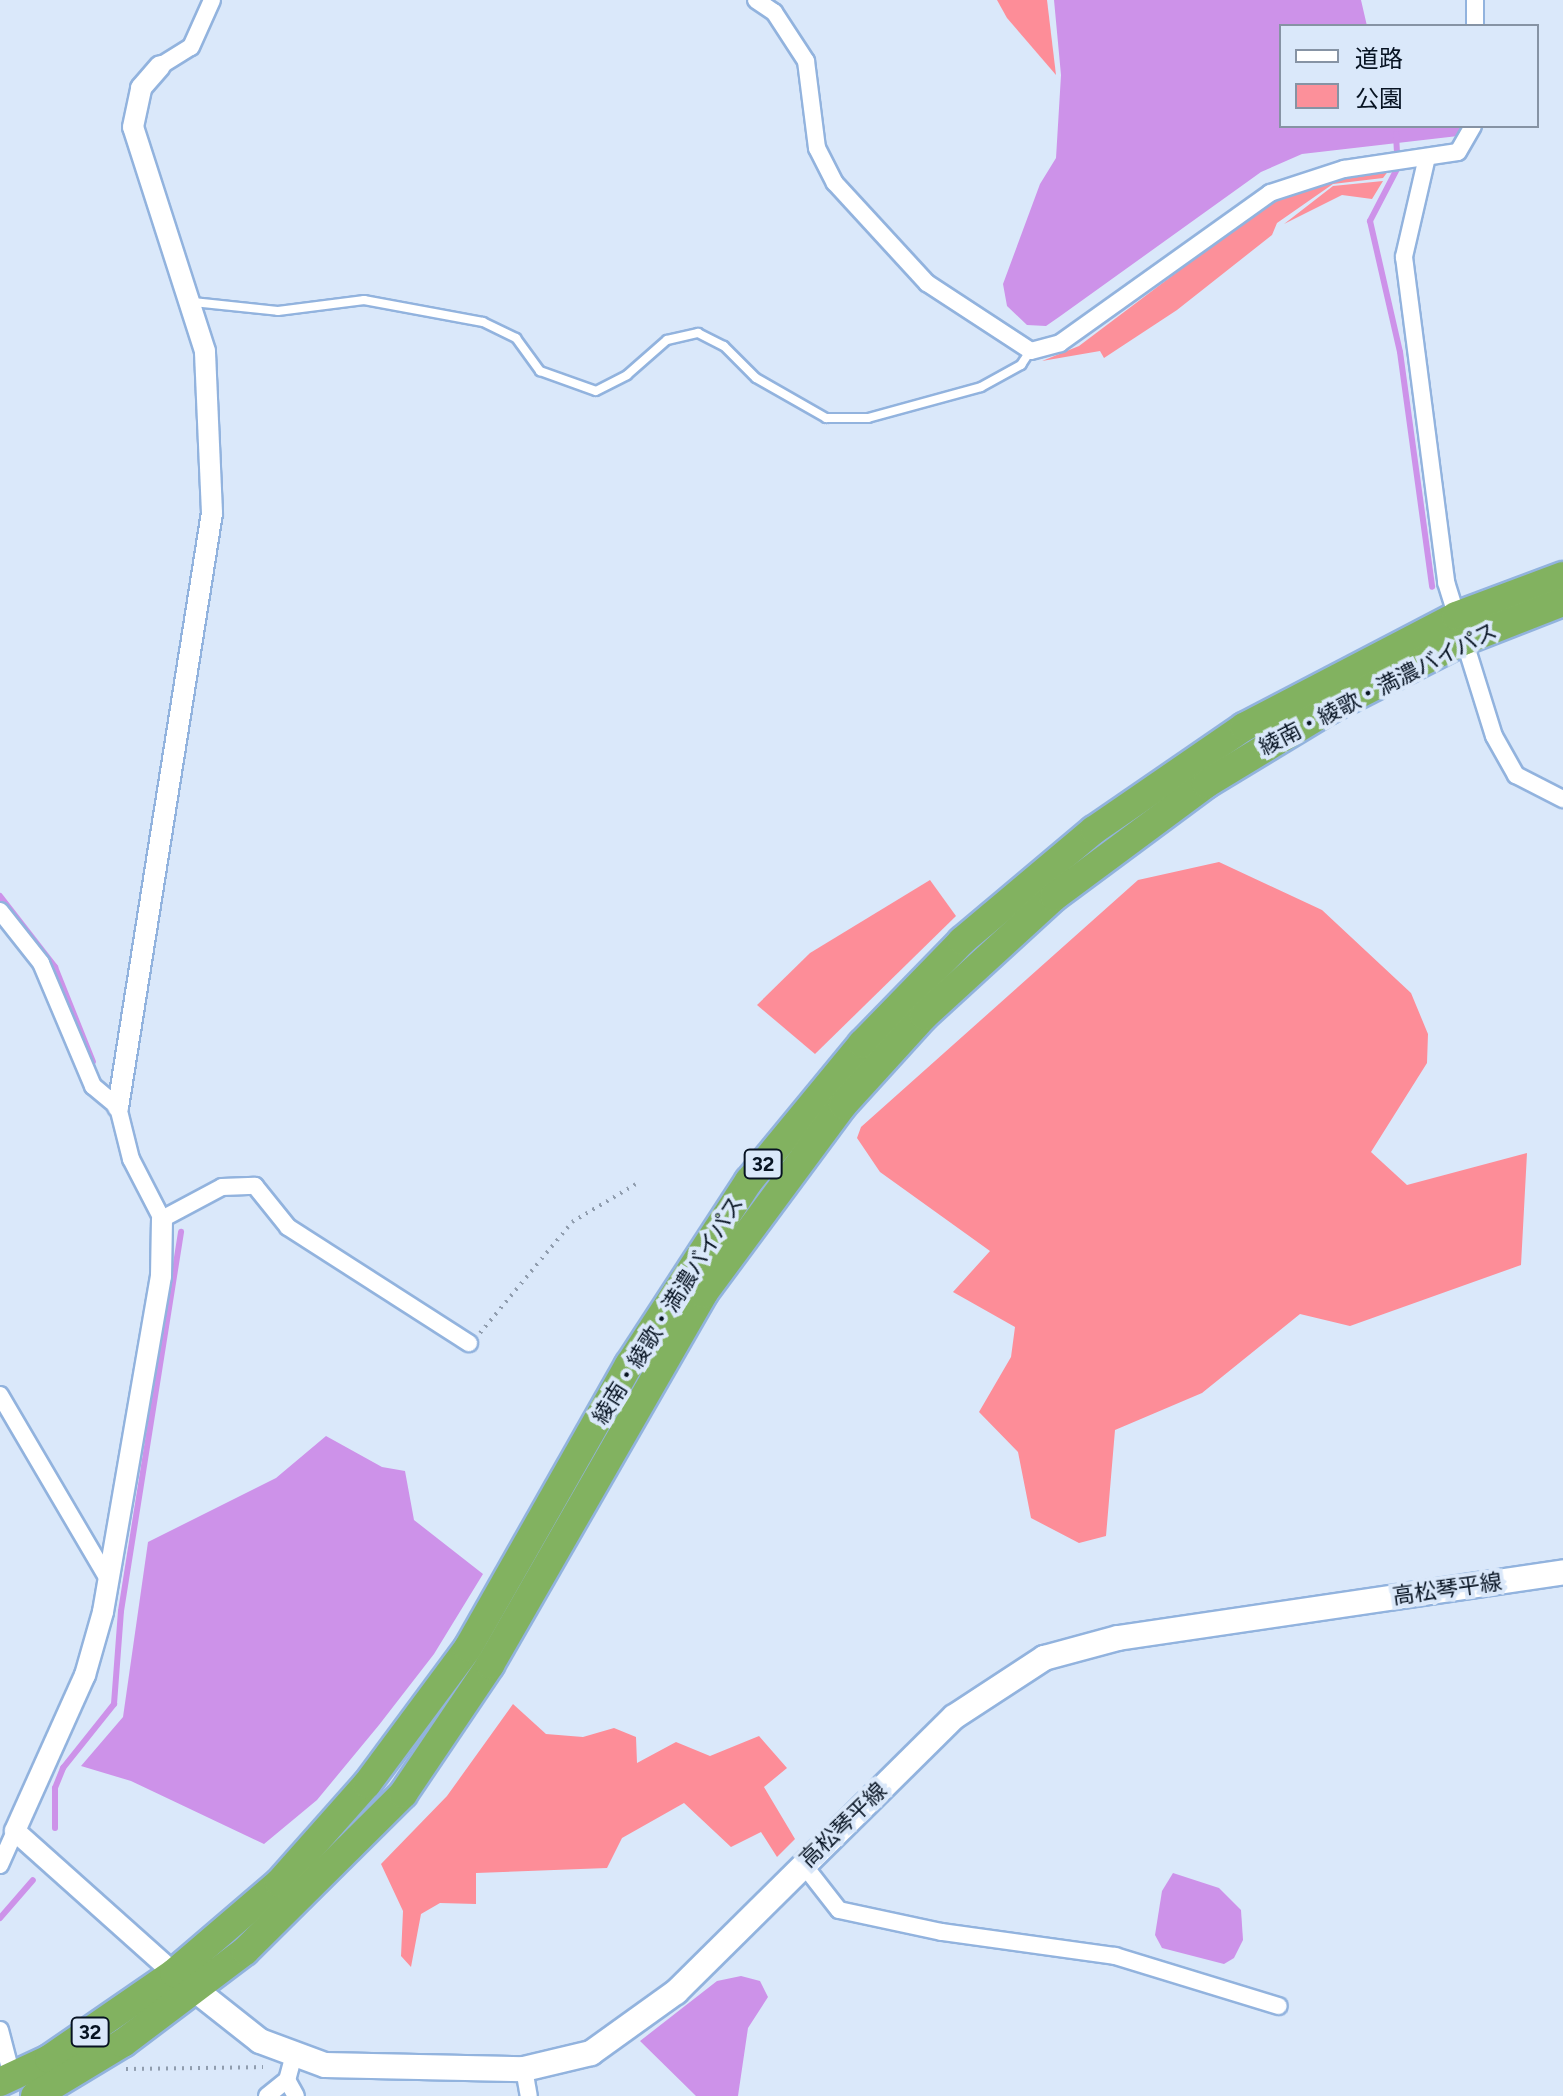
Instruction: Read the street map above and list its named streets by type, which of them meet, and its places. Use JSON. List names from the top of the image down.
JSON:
{
  "streets": {
    "highway": ["綾南・綾歌・満濃バイパス", "32"],
    "main road": ["高松琴平線"]
  },
  "crossings": [
    ["綾南・綾歌・満濃バイパス", "高松琴平線"]
  ],
  "legend": ["道路", "公園"]
}
